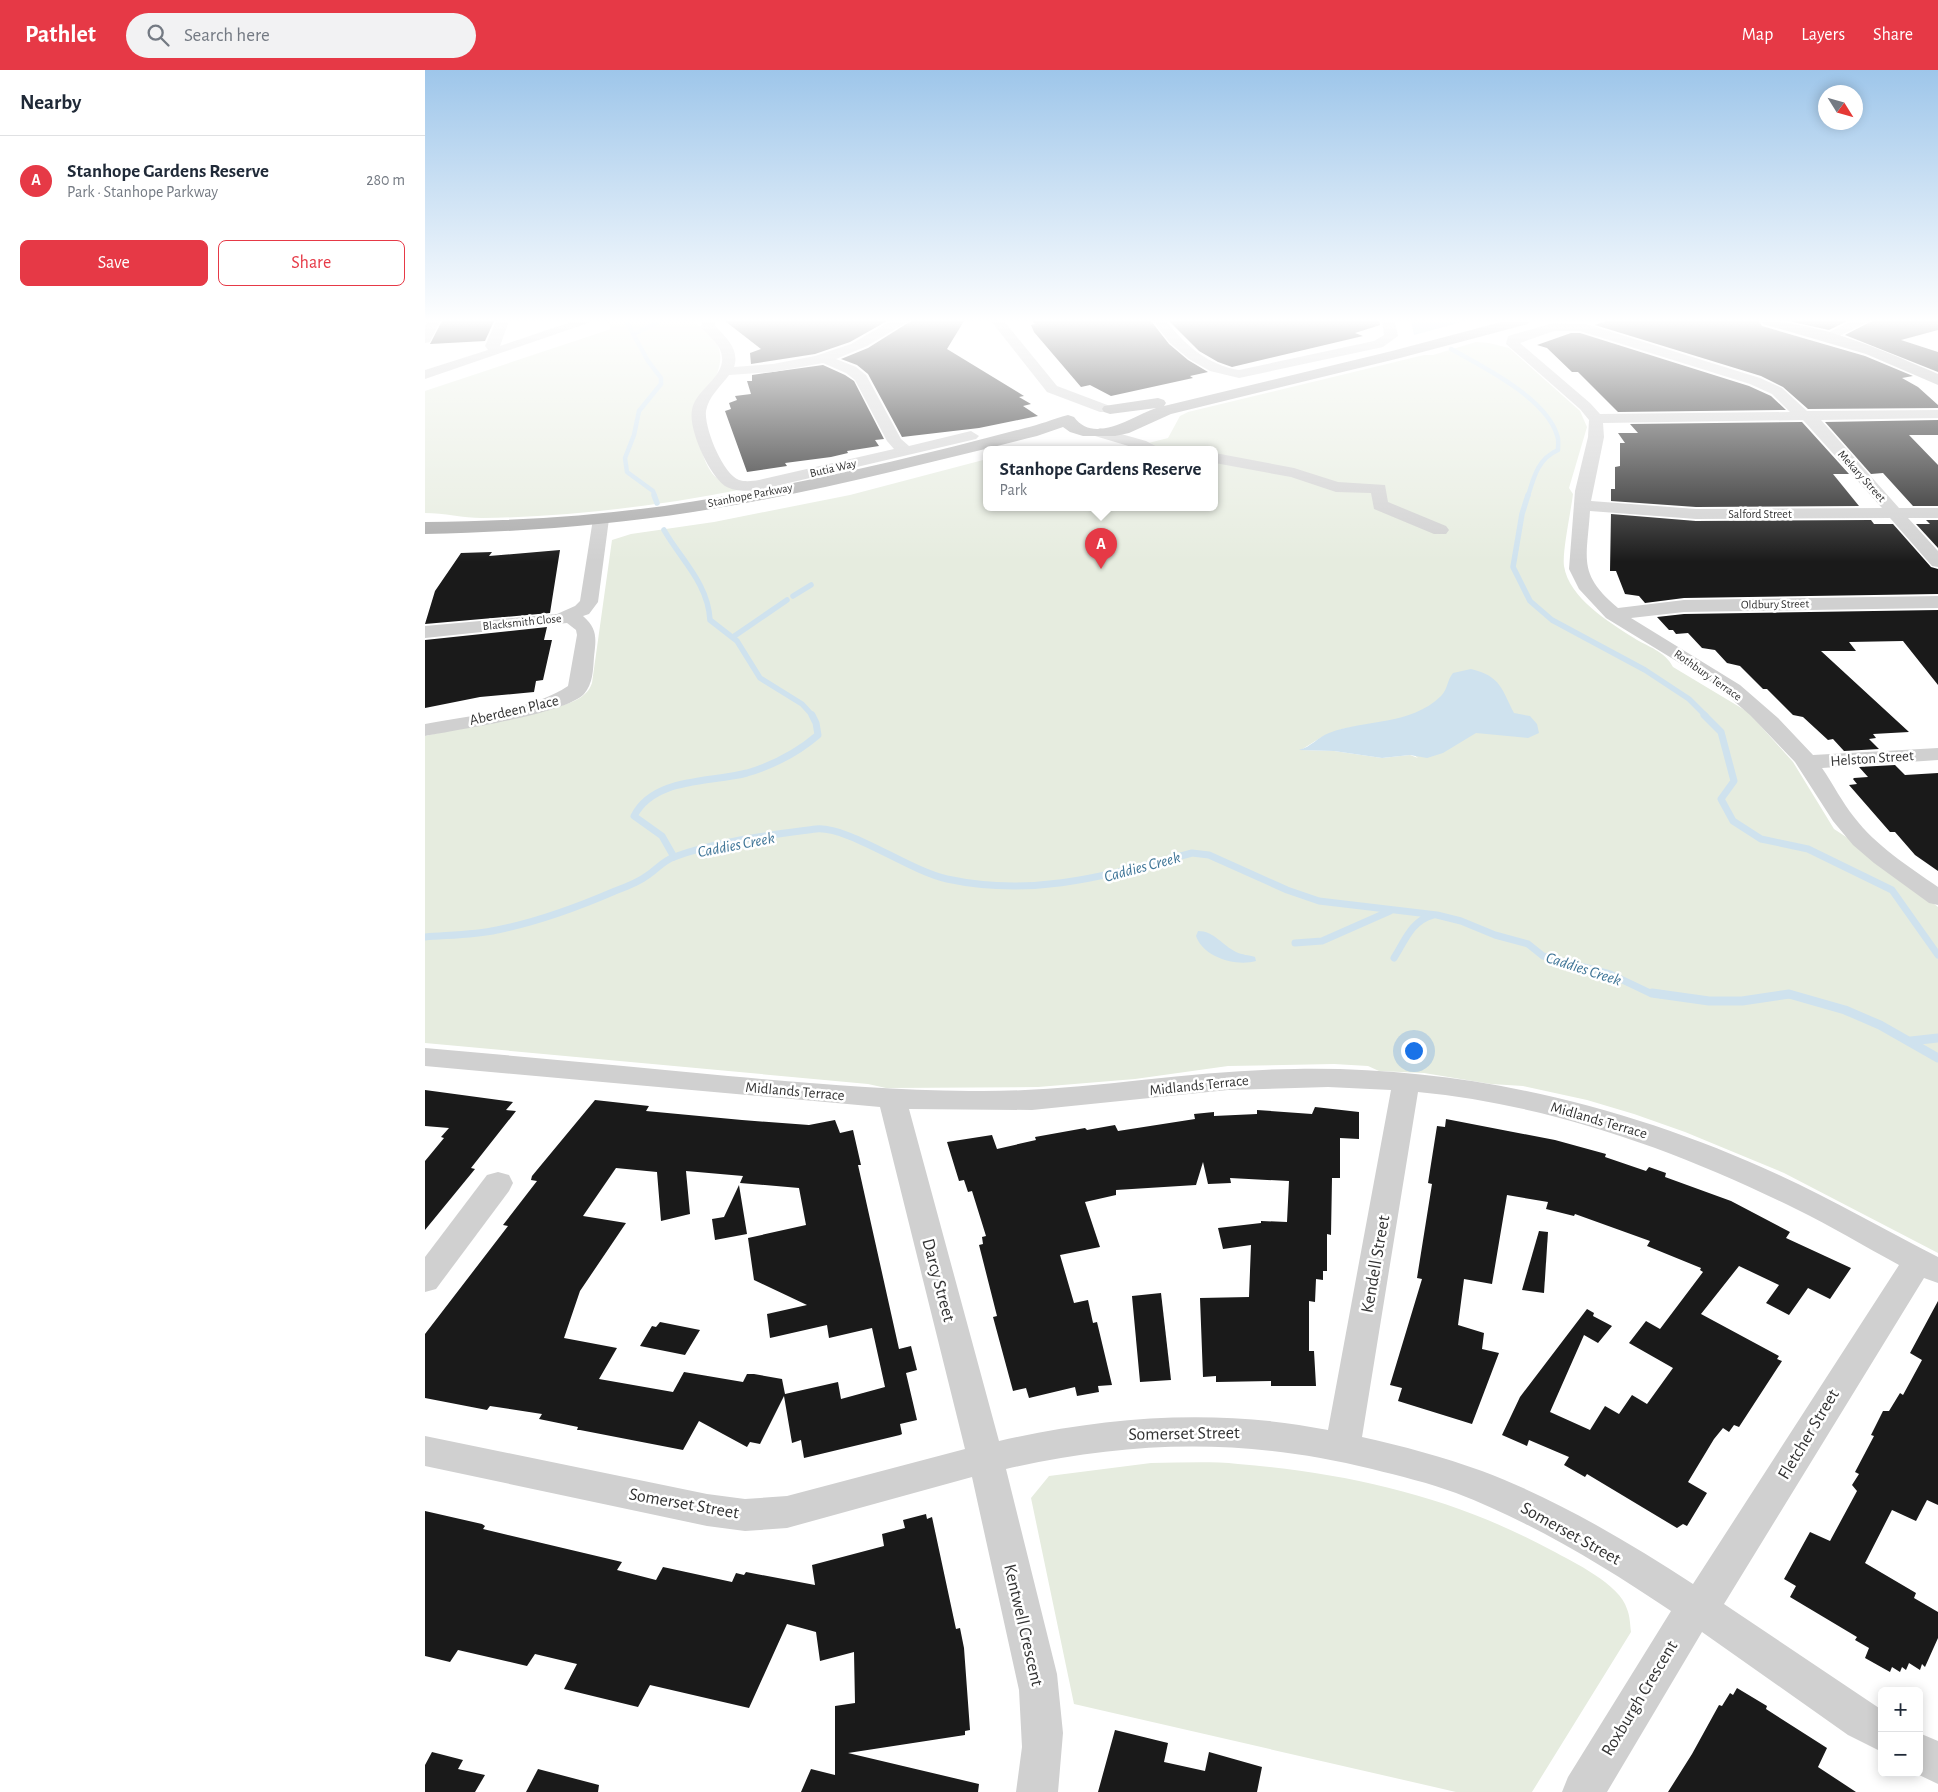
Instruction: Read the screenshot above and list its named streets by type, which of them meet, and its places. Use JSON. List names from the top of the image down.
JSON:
{
  "streets": {
    "main road": ["Stanhope Parkway"],
    "street": [
      "Butia Way",
      "Mekary Street",
      "Salford Street",
      "Oldbury Street",
      "Blacksmith Close",
      "Rothbury Terrace",
      "Aberdeen Place",
      "Helston Street",
      "Midlands Terrace",
      "Kendell Street",
      "Darcy Street",
      "Somerset Street",
      "Fletcher Street",
      "Kentwell Crescent",
      "Roxburgh Crescent"
    ]
  },
  "crossings": [
    ["Mekary Street", "Salford Street"],
    ["Mekary Street", "Rothbury Terrace"],
    ["Stanhope Parkway", "Blacksmith Close"],
    ["Salford Street", "Rothbury Terrace"],
    ["Oldbury Street", "Rothbury Terrace"],
    ["Blacksmith Close", "Aberdeen Place"],
    ["Rothbury Terrace", "Helston Street"],
    ["Midlands Terrace", "Kendell Street"],
    ["Midlands Terrace", "Darcy Street"],
    ["Midlands Terrace", "Fletcher Street"],
    ["Kendell Street", "Somerset Street"],
    ["Darcy Street", "Somerset Street"],
    ["Darcy Street", "Kentwell Crescent"],
    ["Somerset Street", "Fletcher Street"],
    ["Somerset Street", "Kentwell Crescent"],
    ["Somerset Street", "Roxburgh Crescent"],
    ["Fletcher Street", "Roxburgh Crescent"]
  ],
  "water": ["Caddies Creek"],
  "north": "bottom right",
  "page": {
    "header": "Pathlet",
    "search": "Search here",
    "nav": ["Map", "Layers", "Share"],
    "heading": "Nearby",
    "list": [
      {
        "mark": "A",
        "name": "Stanhope Gardens Reserve",
        "note": "Park · Stanhope Parkway",
        "value": "280 m"
      }
    ],
    "buttons": ["Save", "Share"],
    "popup": ["Stanhope Gardens Reserve", "Park"],
    "pins": "A",
    "map_buttons": ["+", "−"]
  }
}
